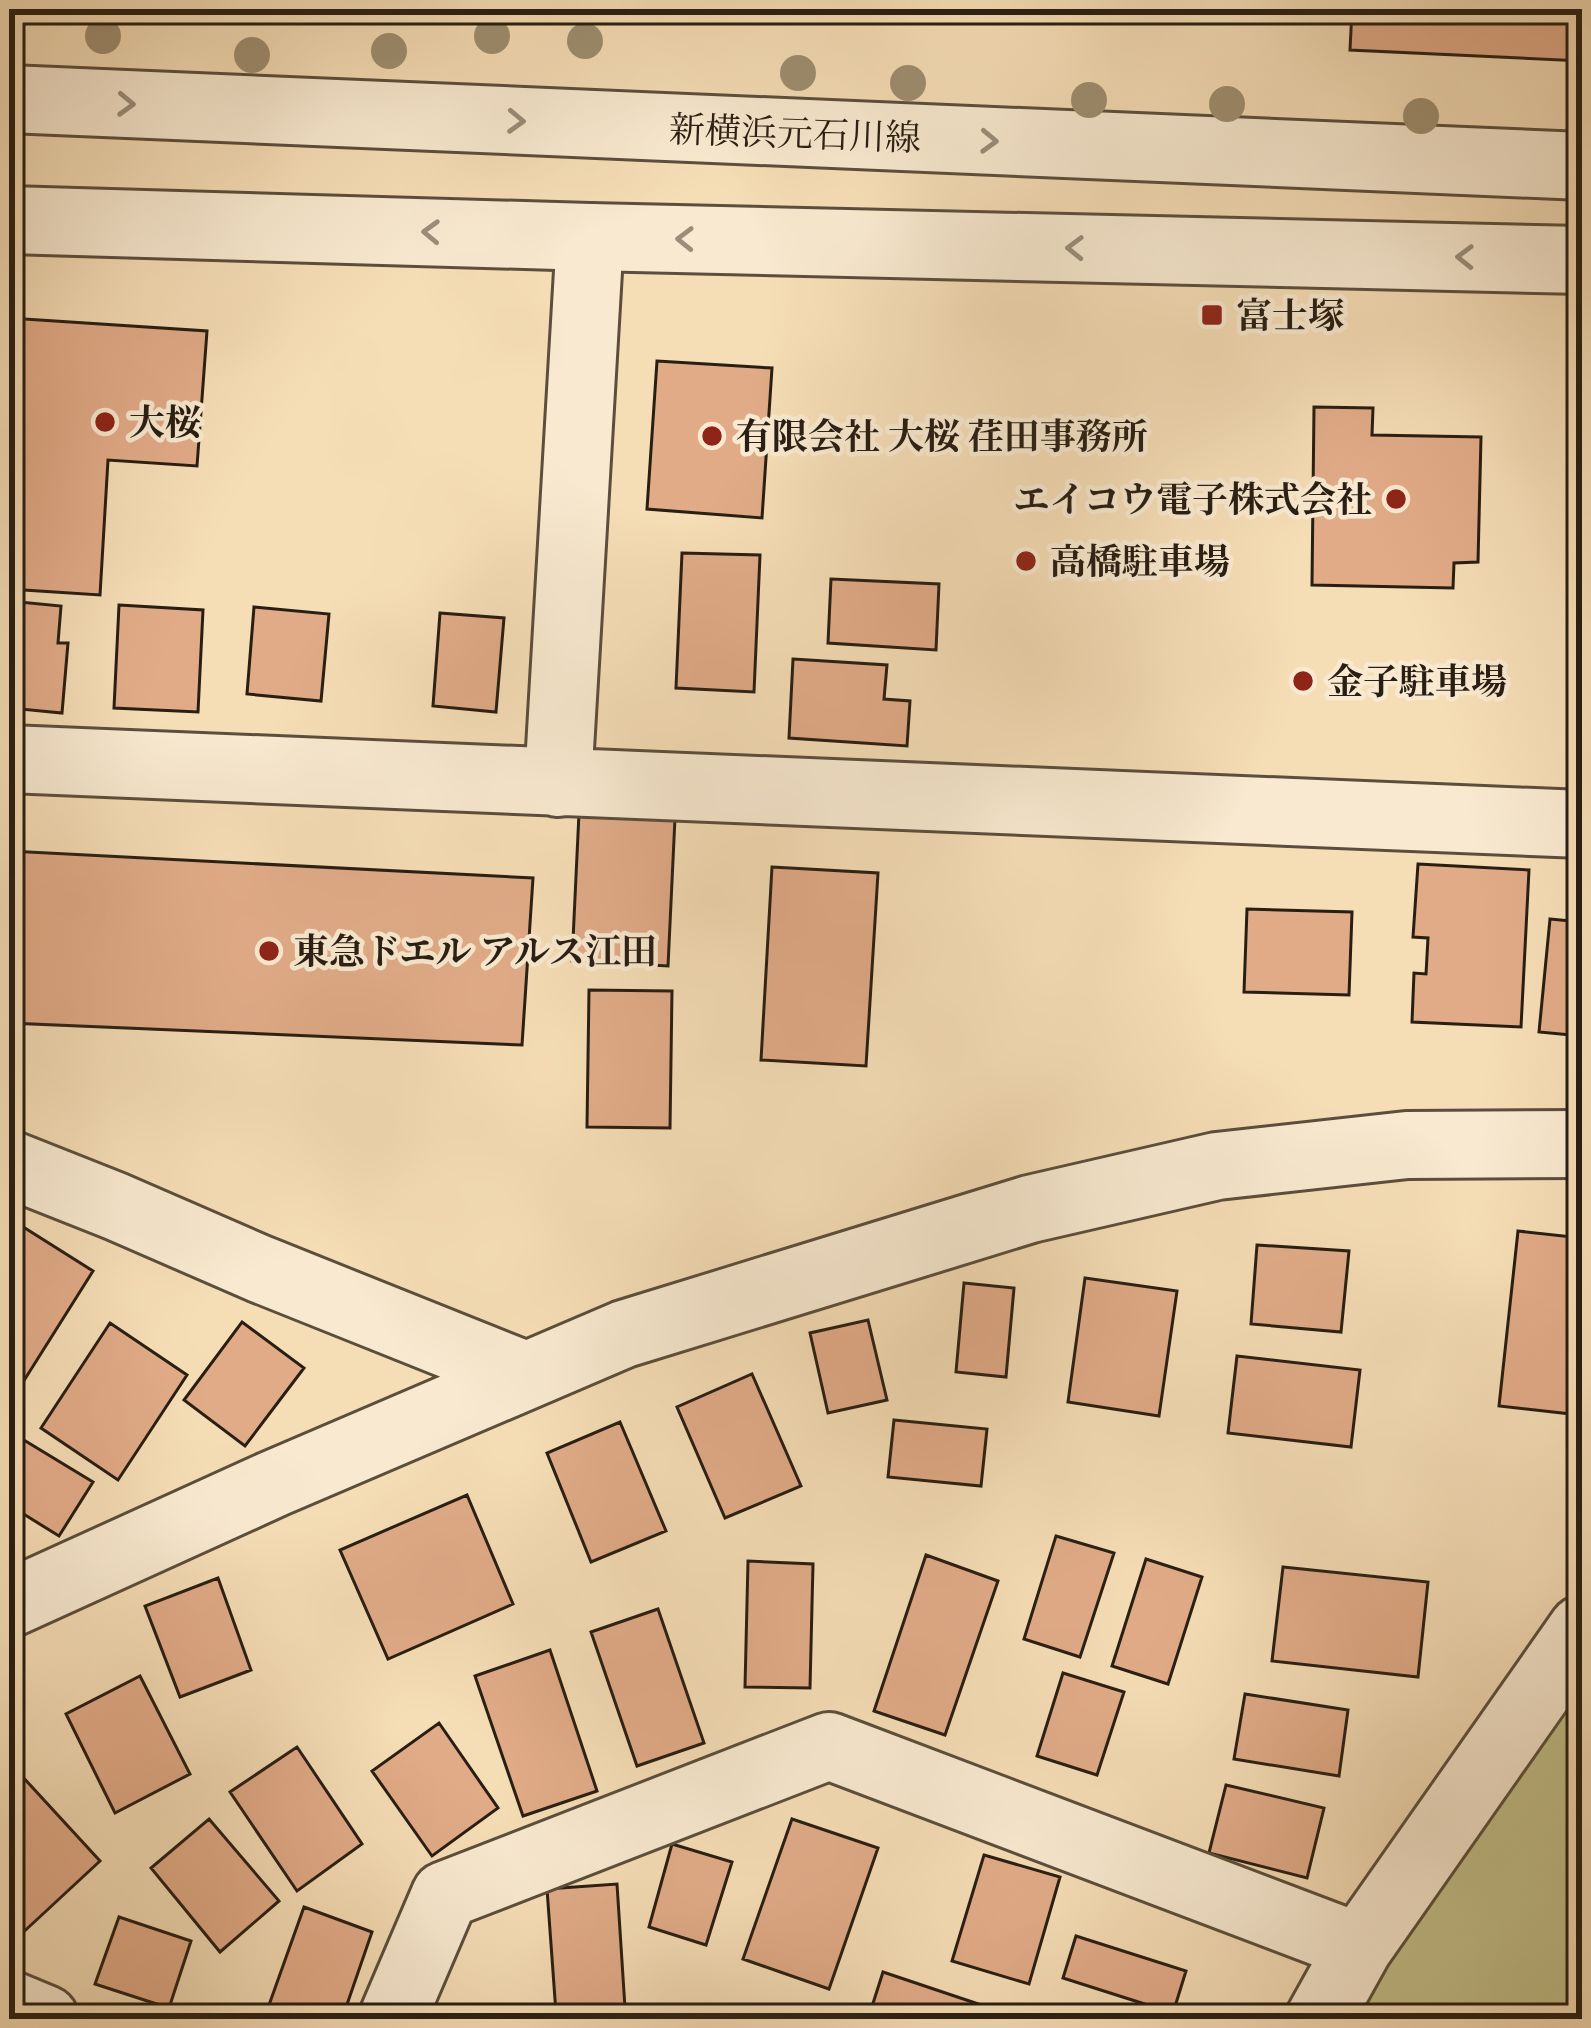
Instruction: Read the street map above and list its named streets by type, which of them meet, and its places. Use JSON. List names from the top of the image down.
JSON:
{
  "streets": {
    "street": ["新横浜元石川線"]
  },
  "places": {
    "transit": ["富士塚"],
    "other": [
      "大桜",
      "有限会社 大桜 荏田事務所",
      "エイコウ電子株式会社",
      "高橋駐車場",
      "金子駐車場",
      "東急ドエル アルス江田"
    ]
  }
}
